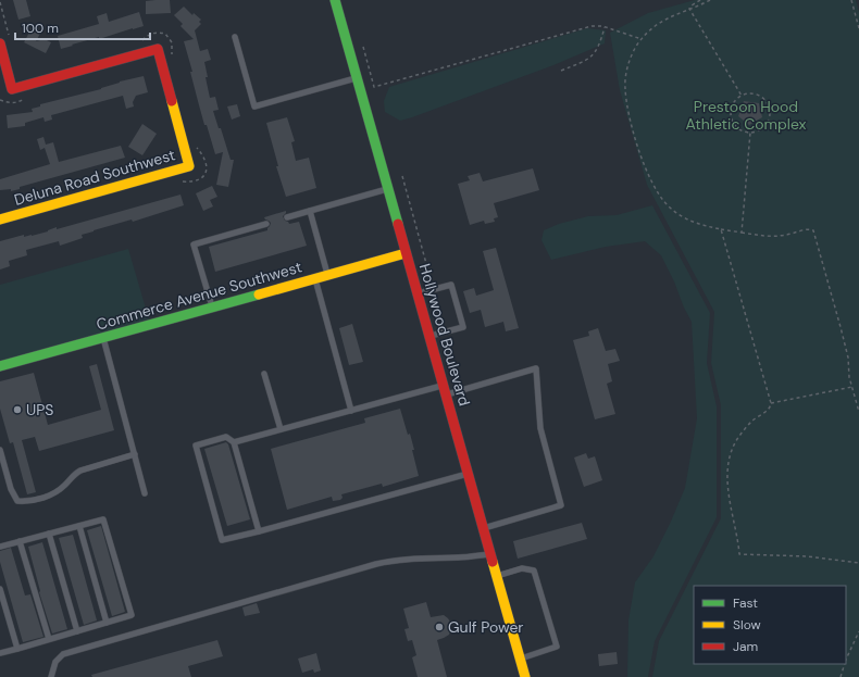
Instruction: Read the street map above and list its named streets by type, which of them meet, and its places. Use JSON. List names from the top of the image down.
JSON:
{
  "streets": {
    "street": ["Deluna Road Southwest", "Commerce Avenue Southwest", "Hollywood Boulevard"]
  },
  "crossings": [
    ["Commerce Avenue Southwest", "Hollywood Boulevard"]
  ],
  "parks": ["Prestoon Hood Athletic Complex"],
  "places": ["UPS", "Gulf Power"],
  "legend": ["Fast", "Slow", "Jam"],
  "scale_bar": "100 m"
}
